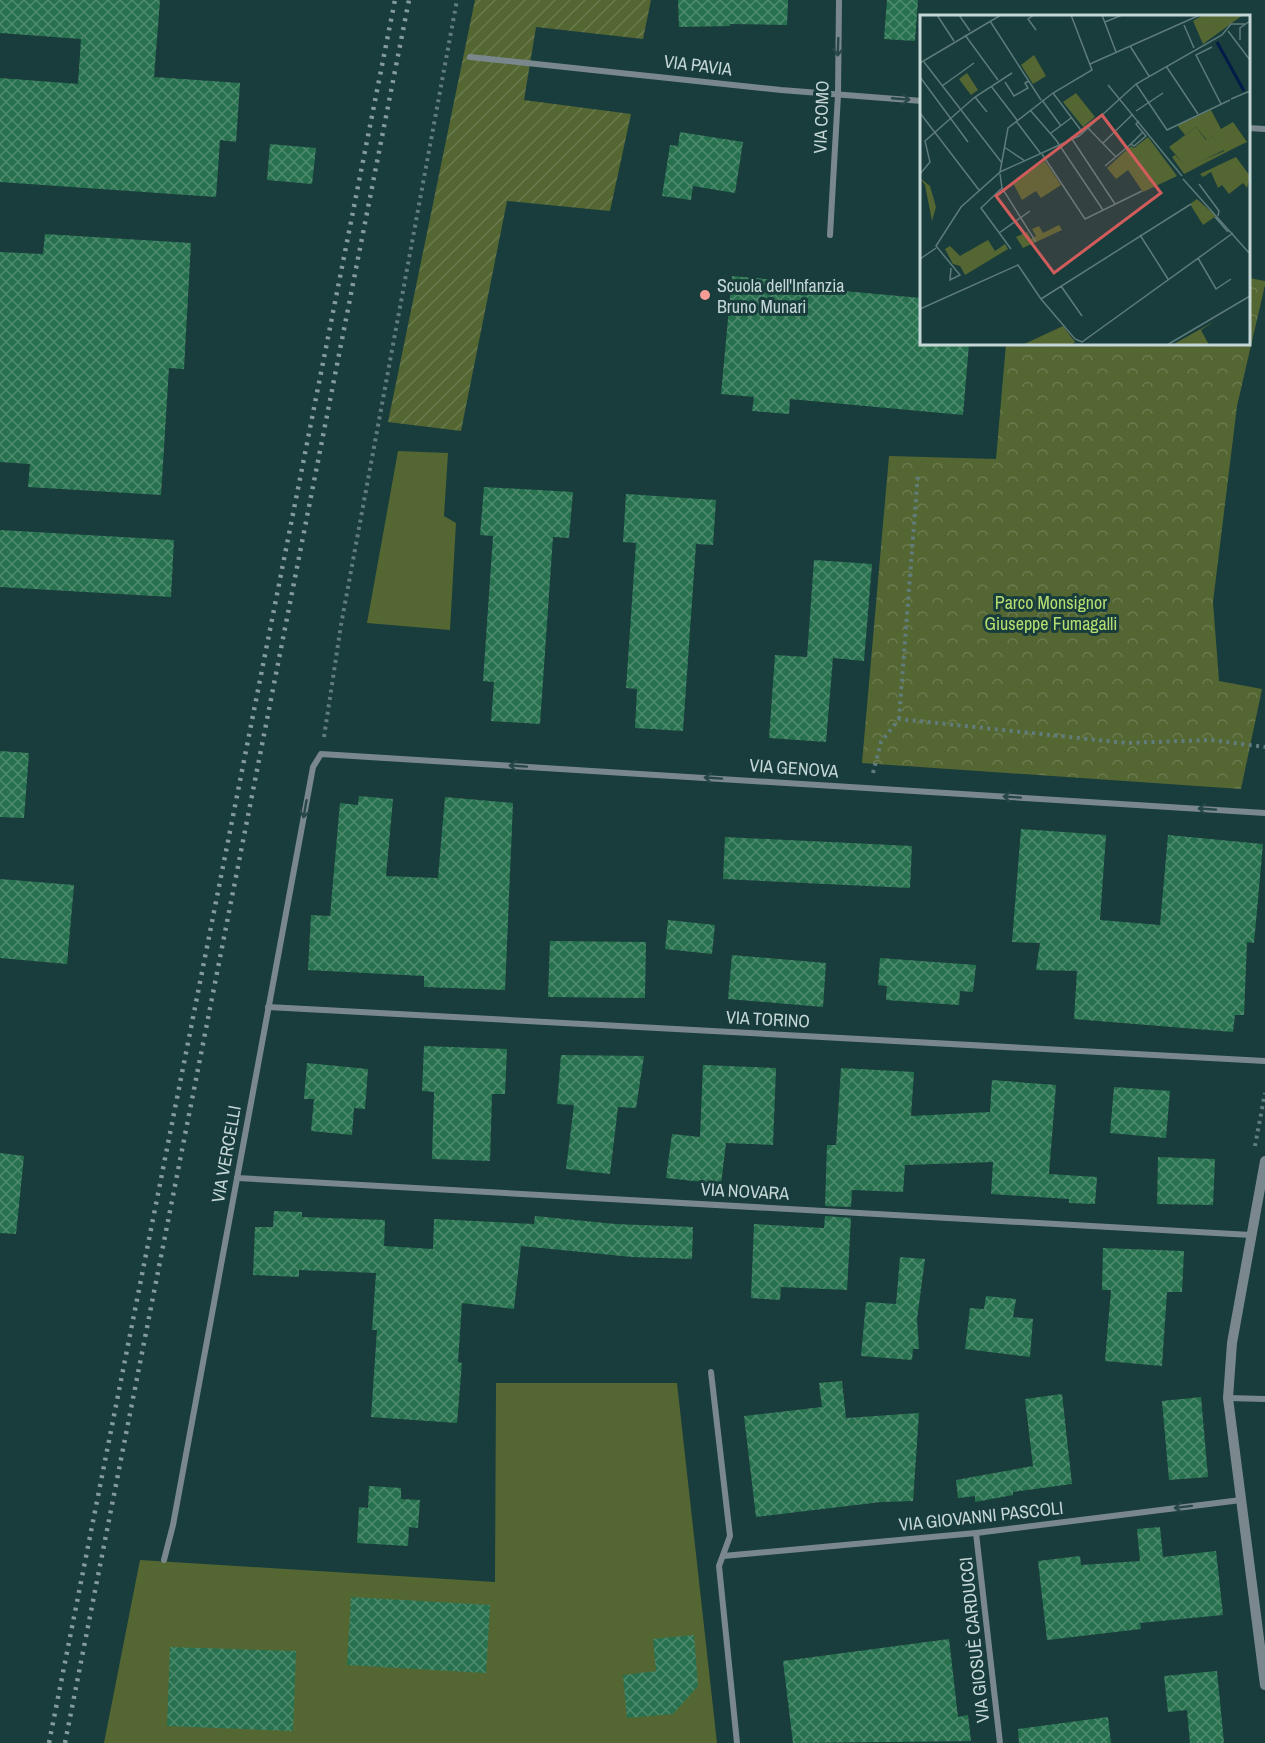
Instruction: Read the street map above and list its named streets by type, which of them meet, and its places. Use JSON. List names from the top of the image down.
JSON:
{
  "streets": {
    "street": [
      "VIA PAVIA",
      "VIA COMO",
      "VIA GENOVA",
      "VIA TORINO",
      "VIA VERCELLI",
      "VIA NOVARA",
      "VIA GIOVANNI PASCOLI",
      "VIA GIOSUÈ CARDUCCI"
    ]
  },
  "crossings": [
    ["VIA PAVIA", "VIA COMO"],
    ["VIA GENOVA", "VIA VERCELLI"],
    ["VIA TORINO", "VIA VERCELLI"],
    ["VIA VERCELLI", "VIA NOVARA"],
    ["VIA GIOVANNI PASCOLI", "VIA GIOSUÈ CARDUCCI"]
  ],
  "one_way": ["VIA COMO", "VIA GENOVA", "VIA GIOVANNI PASCOLI"],
  "parks": ["Parco Monsignor Giuseppe Fumagalli"],
  "places": ["Scuola dell'Infanzia Bruno Munari"]
}
